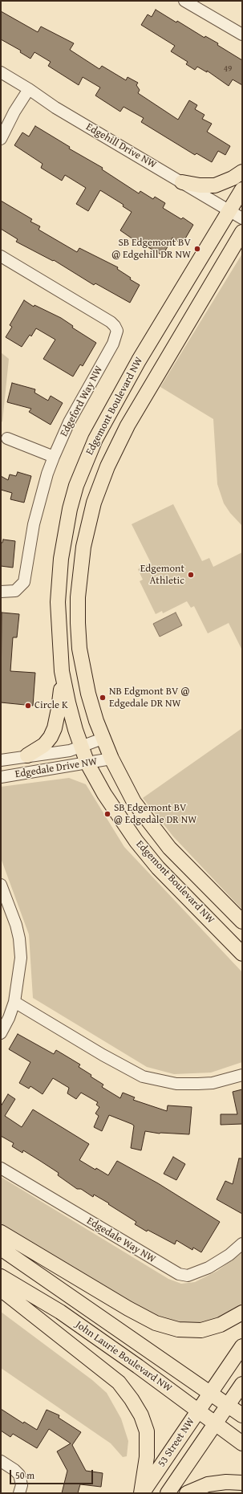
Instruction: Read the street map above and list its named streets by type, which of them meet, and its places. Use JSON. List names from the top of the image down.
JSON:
{
  "streets": {
    "main road": ["Edgemont Boulevard NW", "John Laurie Boulevard NW", "53 Street NW"],
    "street": [
      "Edgehill Drive NW",
      "Edgeford Way NW",
      "Edgedale Drive NW",
      "Edgedale Way NW"
    ]
  },
  "crossings": [
    ["Edgehill Drive NW", "Edgemont Boulevard NW"],
    ["Edgemont Boulevard NW", "Edgedale Drive NW"],
    ["John Laurie Boulevard NW", "53 Street NW"]
  ],
  "places": [
    "SB Edgemont BV @ Edgehill DR NW",
    "Edgemont Athletic",
    "NB Edgmont BV @ Edgedale DR NW",
    "Circle K",
    "SB Edgemont BV @ Edgedale DR NW"
  ],
  "house_numbers": ["49"],
  "scale_bar": "50 m"
}
